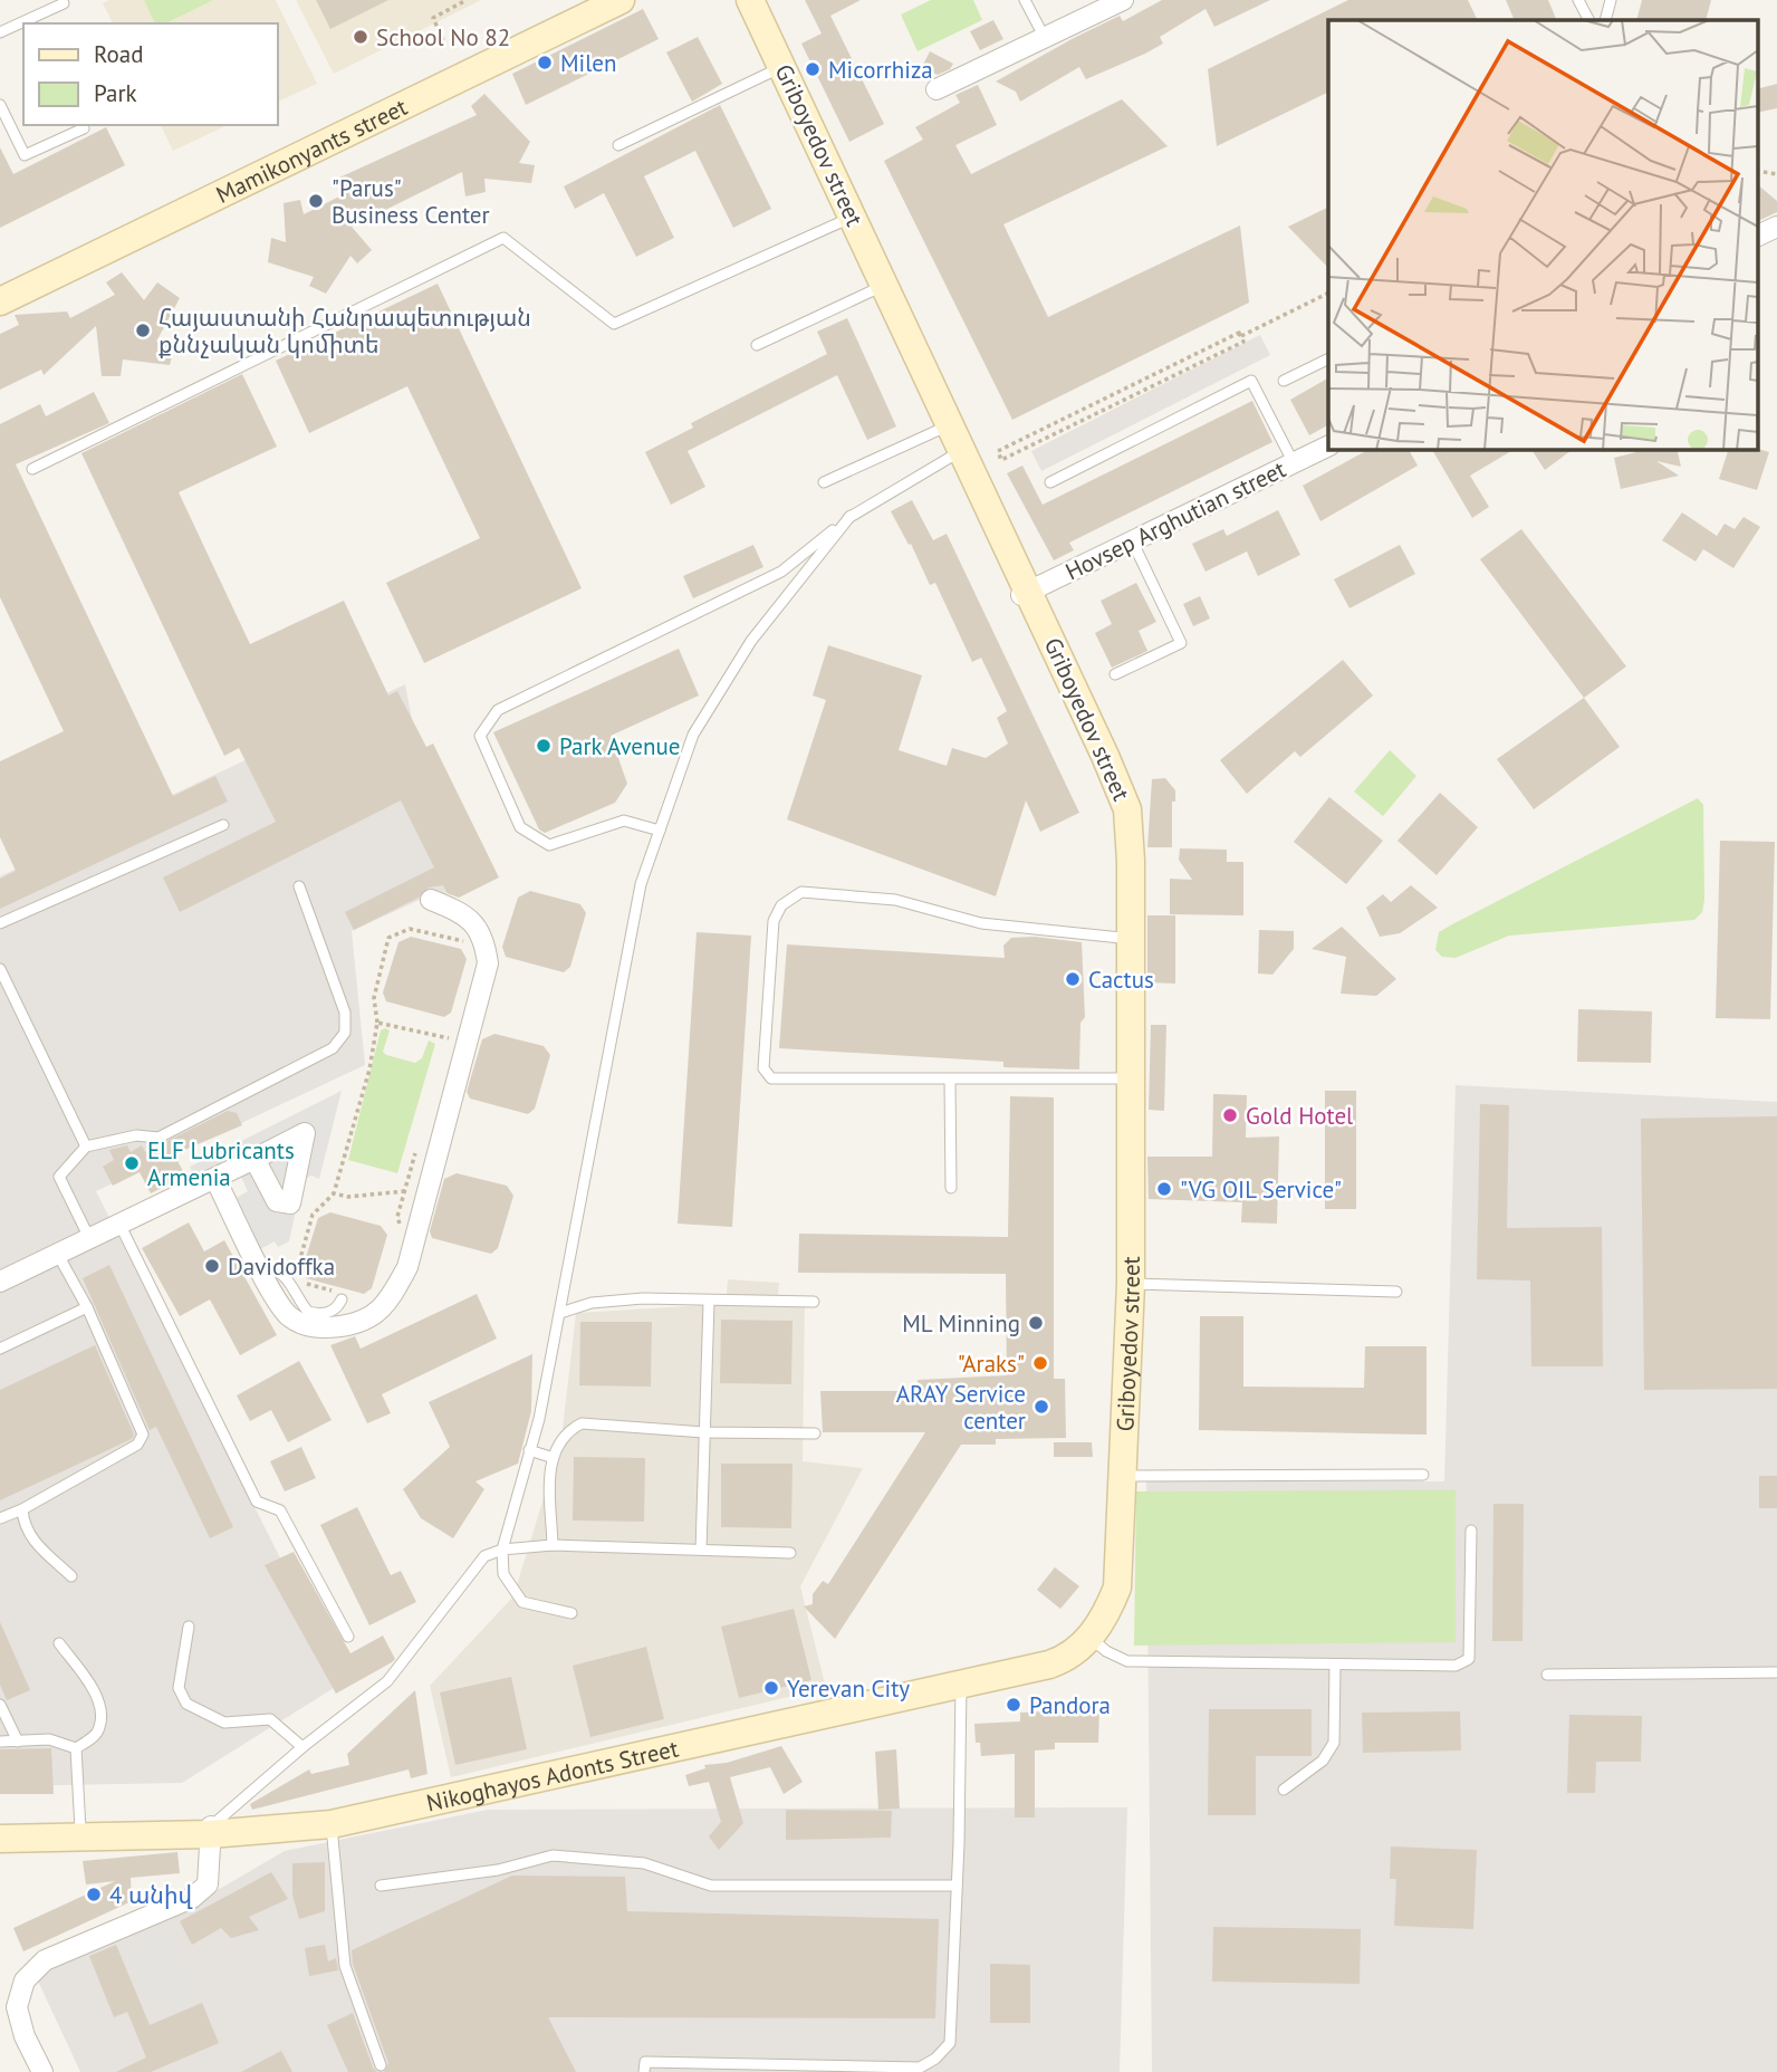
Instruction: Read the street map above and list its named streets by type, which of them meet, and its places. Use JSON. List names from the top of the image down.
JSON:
{
  "streets": {
    "street": [
      "Griboyedov street",
      "Mamikonyants street",
      "Hovsep Arghutian street",
      "Nikoghayos Adonts Street"
    ]
  },
  "crossings": [
    ["Griboyedov street", "Hovsep Arghutian street"],
    ["Griboyedov street", "Nikoghayos Adonts Street"]
  ],
  "places": [
    "School No 82",
    "Milen",
    "Micorrhiza",
    "\"Parus\" Business Center",
    "Հայաստանի Հանրապետության քննչական կոմիտե",
    "Park Avenue",
    "Cactus",
    "Gold Hotel",
    "ELF Lubricants Armenia",
    "\"VG OIL Service\"",
    "Davidoffka",
    "ML Minning",
    "\"Araks\"",
    "ARAY Service center",
    "Yerevan City",
    "Pandora",
    "4 անիվ"
  ],
  "legend": ["Road", "Park"]
}
